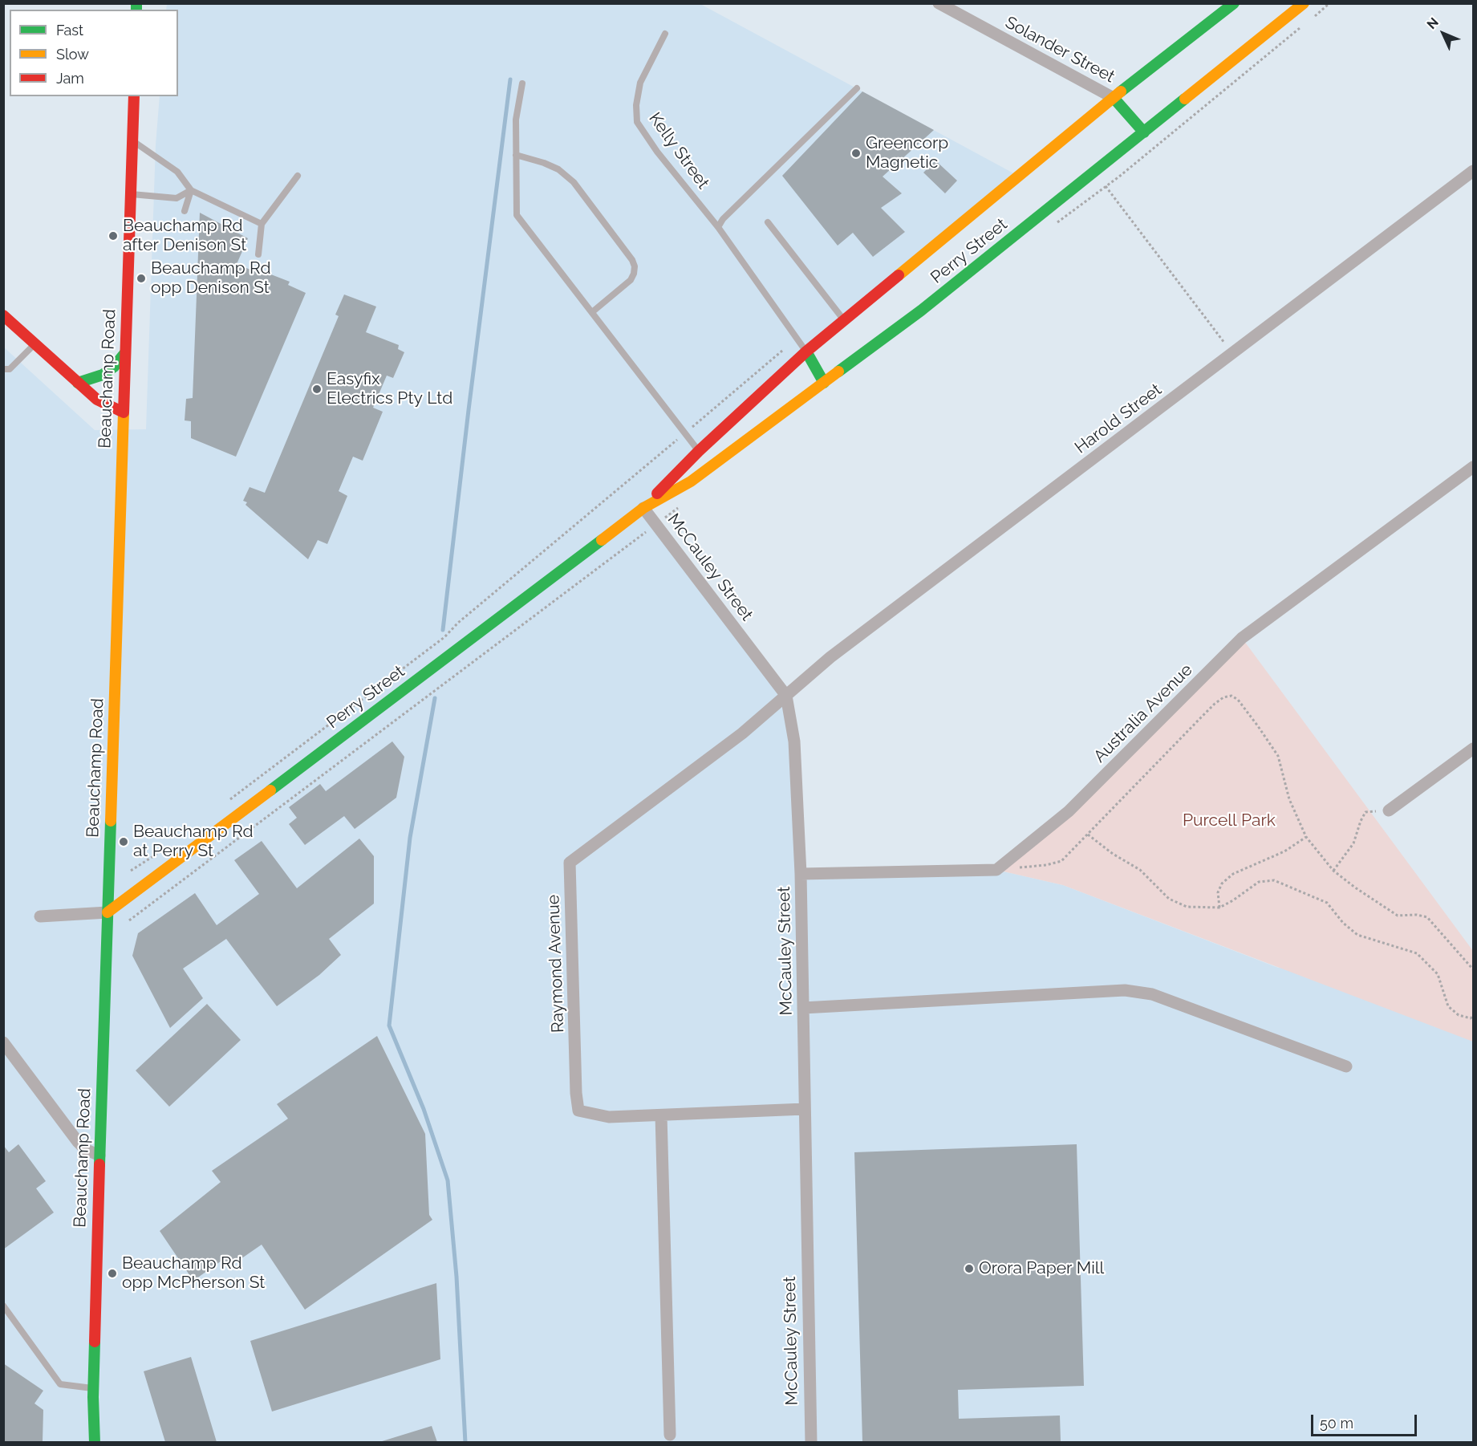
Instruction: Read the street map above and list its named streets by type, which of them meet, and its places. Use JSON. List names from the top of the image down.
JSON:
{
  "streets": {
    "street": [
      "Solander Street",
      "Perry Street",
      "Beauchamp Road",
      "Harold Street",
      "McCauley Street",
      "Australia Avenue",
      "Raymond Avenue"
    ],
    "lane": ["Kelly Street"]
  },
  "crossings": [
    ["Solander Street", "Perry Street"],
    ["Kelly Street", "Perry Street"],
    ["Perry Street", "Beauchamp Road"],
    ["Perry Street", "McCauley Street"],
    ["Harold Street", "McCauley Street"],
    ["Harold Street", "Raymond Avenue"],
    ["McCauley Street", "Raymond Avenue"]
  ],
  "parks": ["Purcell Park"],
  "places": [
    "Greencorp Magnetic",
    "Beauchamp Rd after Denison St",
    "Beauchamp Rd opp Denison St",
    "Easyfix Electrics Pty Ltd",
    "Beauchamp Rd at Perry St",
    "Orora Paper Mill",
    "Beauchamp Rd opp McPherson St"
  ],
  "legend": ["Fast", "Slow", "Jam"],
  "scale_bar": "50 m",
  "north": "top left"
}
